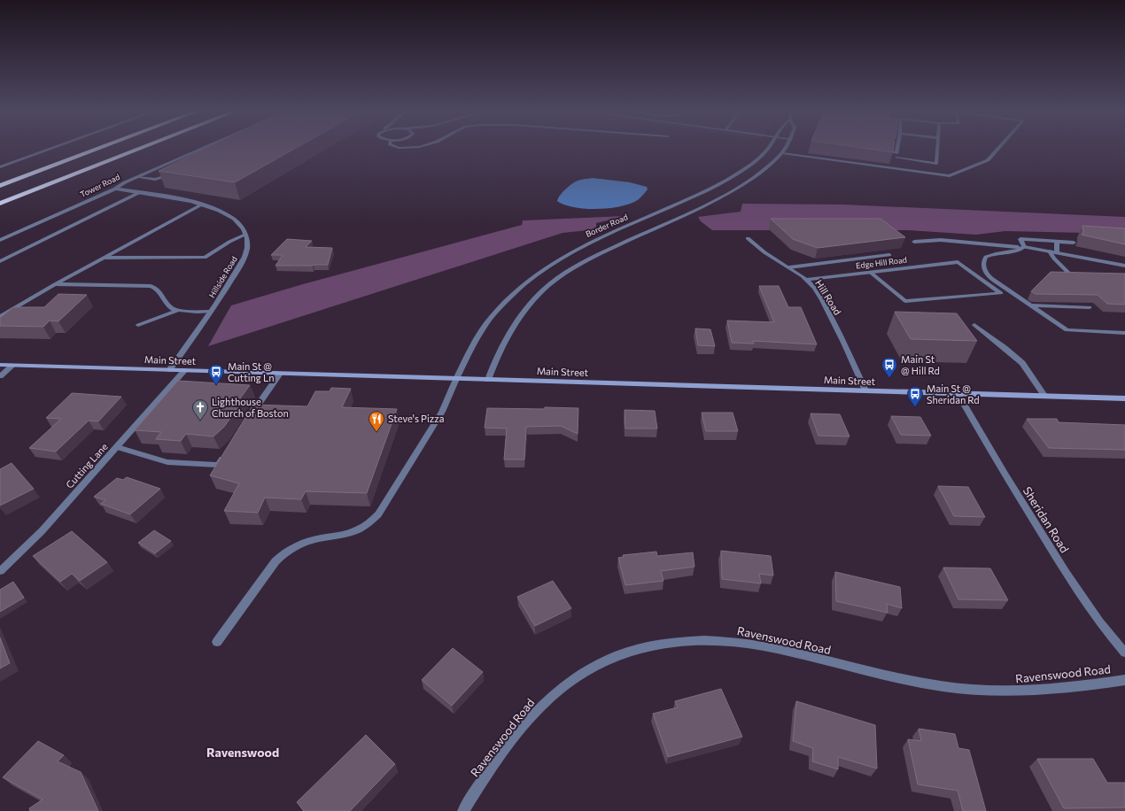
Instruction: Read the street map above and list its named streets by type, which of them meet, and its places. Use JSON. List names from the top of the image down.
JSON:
{
  "streets": {
    "main road": ["Main Street"],
    "street": [
      "Tower Road",
      "Border Road",
      "Edge Hill Road",
      "Hillside Road",
      "Hill Road",
      "Cutting Lane",
      "Sheridan Road",
      "Ravenswood Road"
    ]
  },
  "crossings": [
    ["Border Road", "Main Street"],
    ["Edge Hill Road", "Hill Road"],
    ["Hillside Road", "Main Street"],
    ["Hill Road", "Main Street"],
    ["Main Street", "Cutting Lane"],
    ["Main Street", "Sheridan Road"]
  ],
  "districts": ["Ravenswood"],
  "places": {
    "bus stop": ["Main St @ Hill Rd", "Main St @ Cutting Ln", "Main St @ Sheridan Rd"],
    "church": ["Lighthouse Church of Boston"],
    "restaurant": ["Steve's Pizza"]
  }
}
